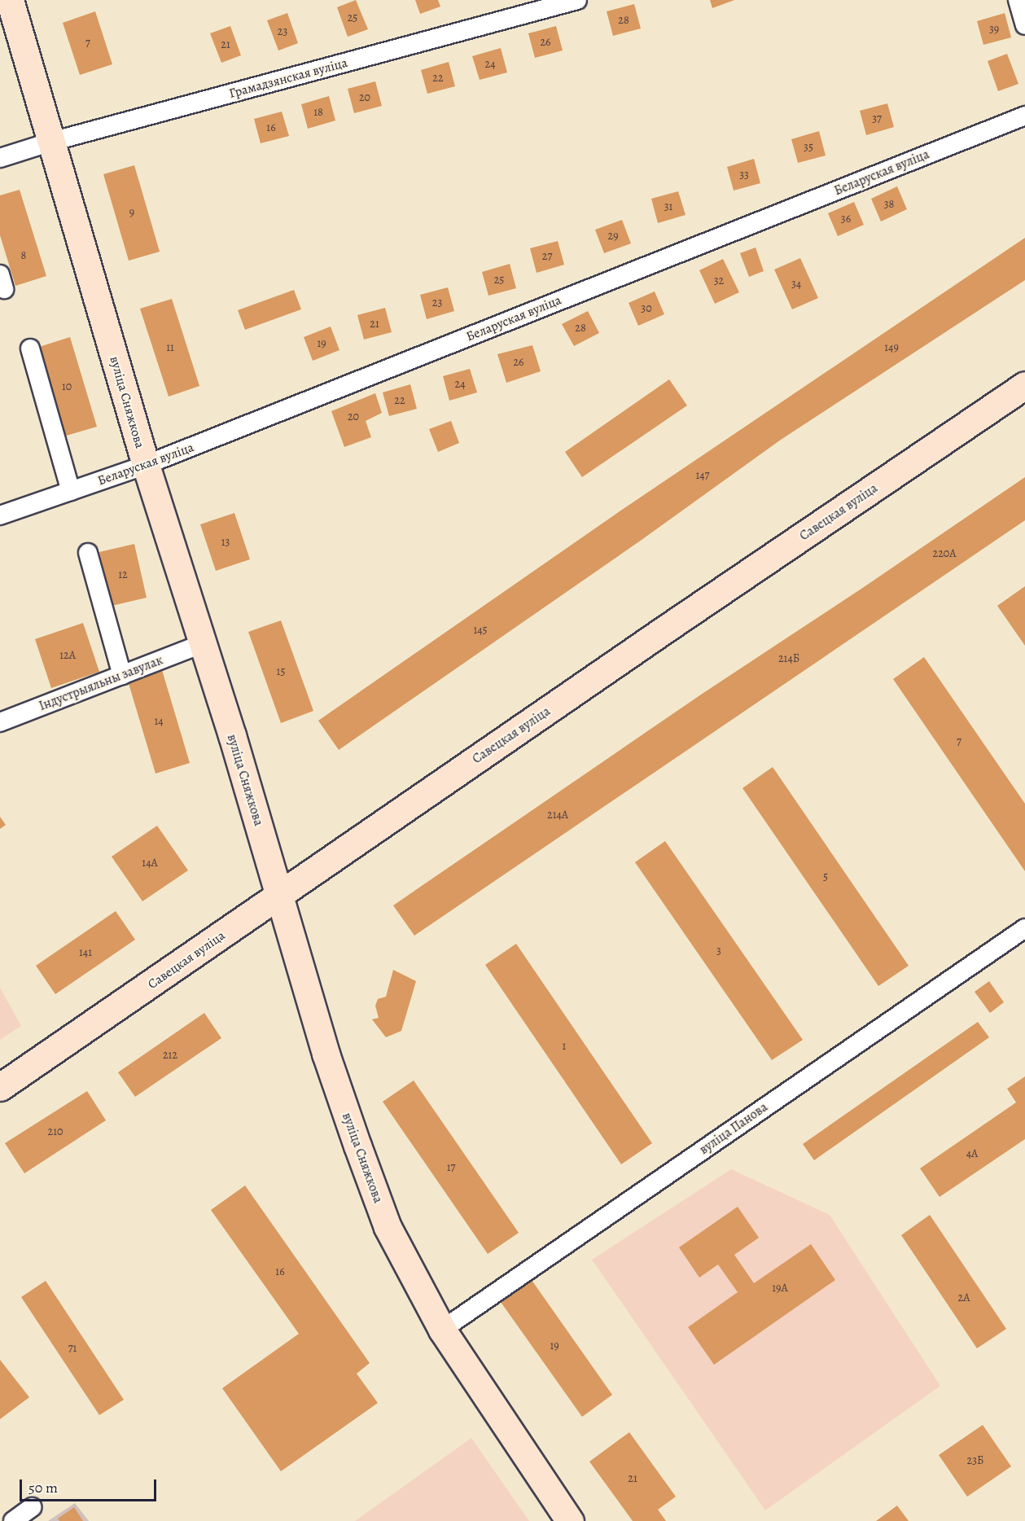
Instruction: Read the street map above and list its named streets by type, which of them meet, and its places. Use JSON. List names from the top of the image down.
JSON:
{
  "streets": {
    "street": [
      "Грамадзянская вуліца",
      "Беларуская вуліца",
      "вуліца Сняжкова",
      "Савецкая вуліца",
      "Індустрыяльны завулак",
      "вуліца Панова"
    ]
  },
  "crossings": [
    ["Грамадзянская вуліца", "вуліца Сняжкова"],
    ["Беларуская вуліца", "вуліца Сняжкова"],
    ["вуліца Сняжкова", "Савецкая вуліца"],
    ["вуліца Сняжкова", "Індустрыяльны завулак"],
    ["вуліца Сняжкова", "вуліца Панова"]
  ],
  "house_numbers": [
    "25",
    "28",
    "39",
    "23",
    "26",
    "7",
    "21",
    "24",
    "22",
    "20",
    "18",
    "37",
    "16",
    "35",
    "33",
    "38",
    "31",
    "9",
    "36",
    "29",
    "8",
    "27",
    "25",
    "32",
    "34",
    "23",
    "30",
    "21",
    "28",
    "19",
    "11",
    "149",
    "26",
    "24",
    "10",
    "22",
    "20",
    "147",
    "13",
    "220А",
    "12",
    "145",
    "12А",
    "214Б",
    "15",
    "14",
    "7",
    "214А",
    "14А",
    "5",
    "3",
    "141",
    "1",
    "212",
    "210",
    "4А",
    "17",
    "16",
    "19А",
    "2А",
    "19",
    "71",
    "23Б",
    "21"
  ],
  "scale_bar": "50 m"
}
